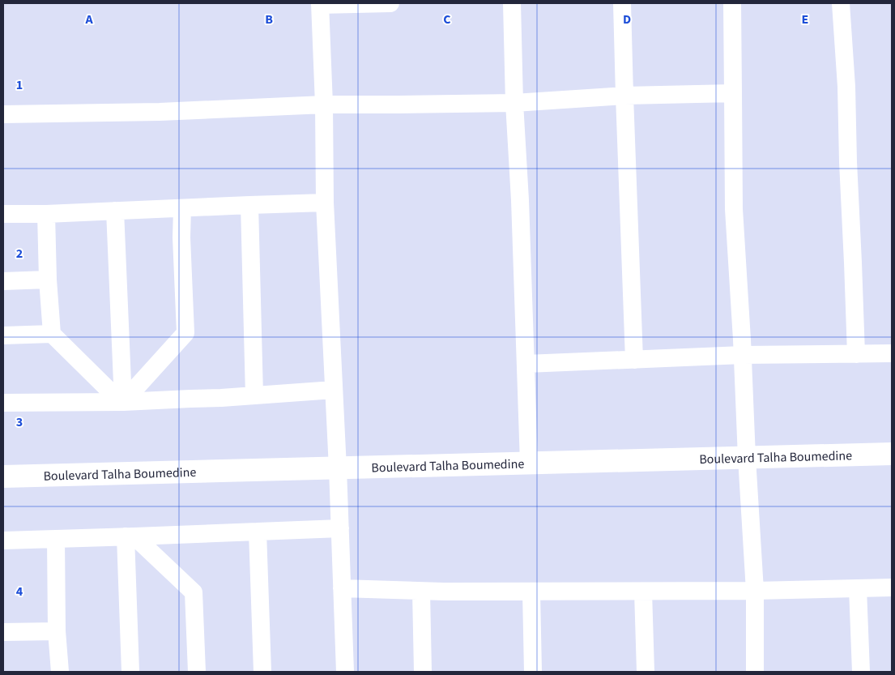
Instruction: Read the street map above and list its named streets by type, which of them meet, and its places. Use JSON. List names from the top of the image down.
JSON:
{
  "streets": {
    "main road": ["Boulevard Talha Boumedine"]
  },
  "grid": {
    "columns": [
      "A",
      "B",
      "C",
      "D",
      "E"
    ],
    "rows": [
      "1",
      "2",
      "3",
      "4"
    ]
  }
}
